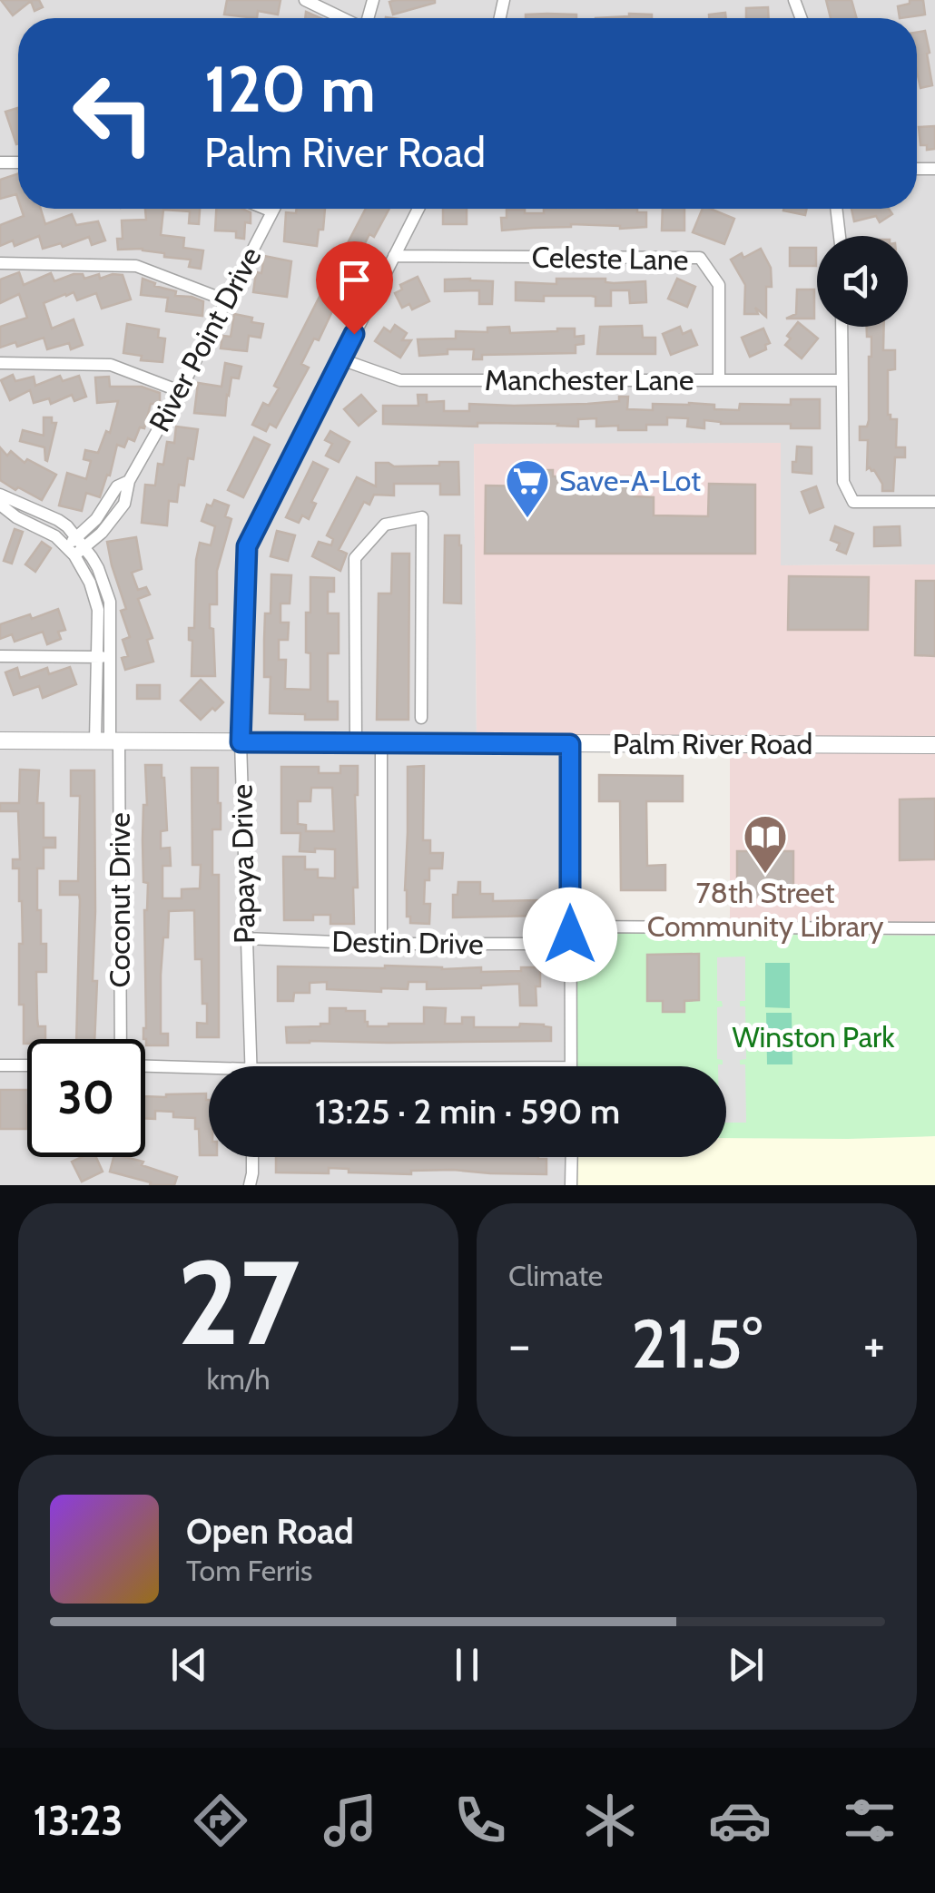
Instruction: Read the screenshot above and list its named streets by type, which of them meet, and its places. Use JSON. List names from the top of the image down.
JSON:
{
  "streets": {
    "street": [
      "Celeste Lane",
      "River Point Drive",
      "Manchester Lane",
      "Palm River Road",
      "Papaya Drive",
      "Coconut Drive",
      "Destin Drive"
    ]
  },
  "crossings": [
    ["Celeste Lane", "Manchester Lane"],
    ["Celeste Lane", "Papaya Drive"],
    ["Manchester Lane", "Papaya Drive"],
    ["Palm River Road", "Papaya Drive"],
    ["Palm River Road", "Coconut Drive"],
    ["Papaya Drive", "Destin Drive"]
  ],
  "parks": ["Winston Park"],
  "places": {
    "supermarket": ["Save-A-Lot"],
    "library": ["78th Street Community Library"]
  },
  "page": {
    "turn": ["120 m", "Palm River Road"],
    "limit": "30",
    "trip": "13:25 · 2 min · 590 m",
    "tile": [
      ["27", "km/h"],
      "Climate"
    ],
    "heat": ["−", "21.5°", "+"],
    "song": ["Open Road", "Tom Ferris"],
    "tabs": "13:23"
  }
}
